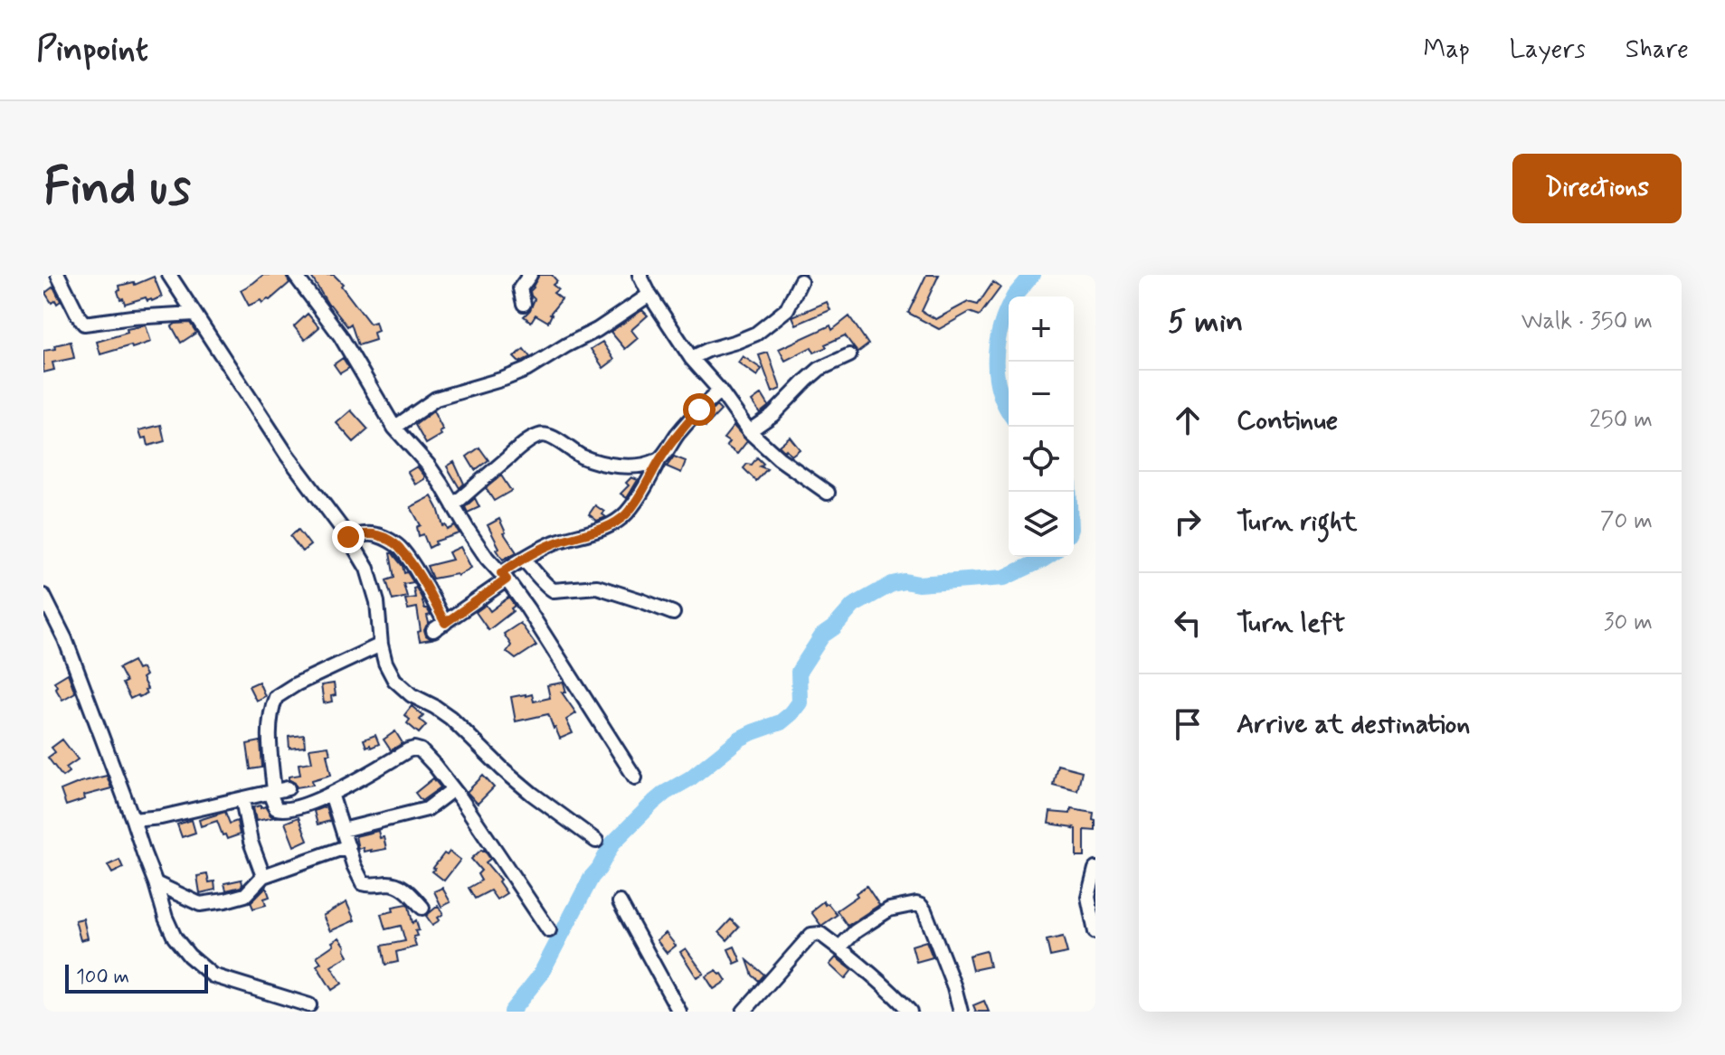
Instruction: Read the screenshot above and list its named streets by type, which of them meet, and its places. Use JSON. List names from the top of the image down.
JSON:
{
  "scale_bar": "100 m",
  "page": {
    "header": "Pinpoint",
    "nav": ["Map", "Layers", "Share"],
    "buttons": "Directions",
    "title": "Find us",
    "heading": ["5 min", "Walk · 350 m"],
    "map_buttons": ["+", "−"],
    "list": [
      ["Continue", "250 m"],
      ["Turn right", "70 m"],
      ["Turn left", "30 m"],
      "Arrive at destination"
    ],
    "scale": "100 m"
  }
}
